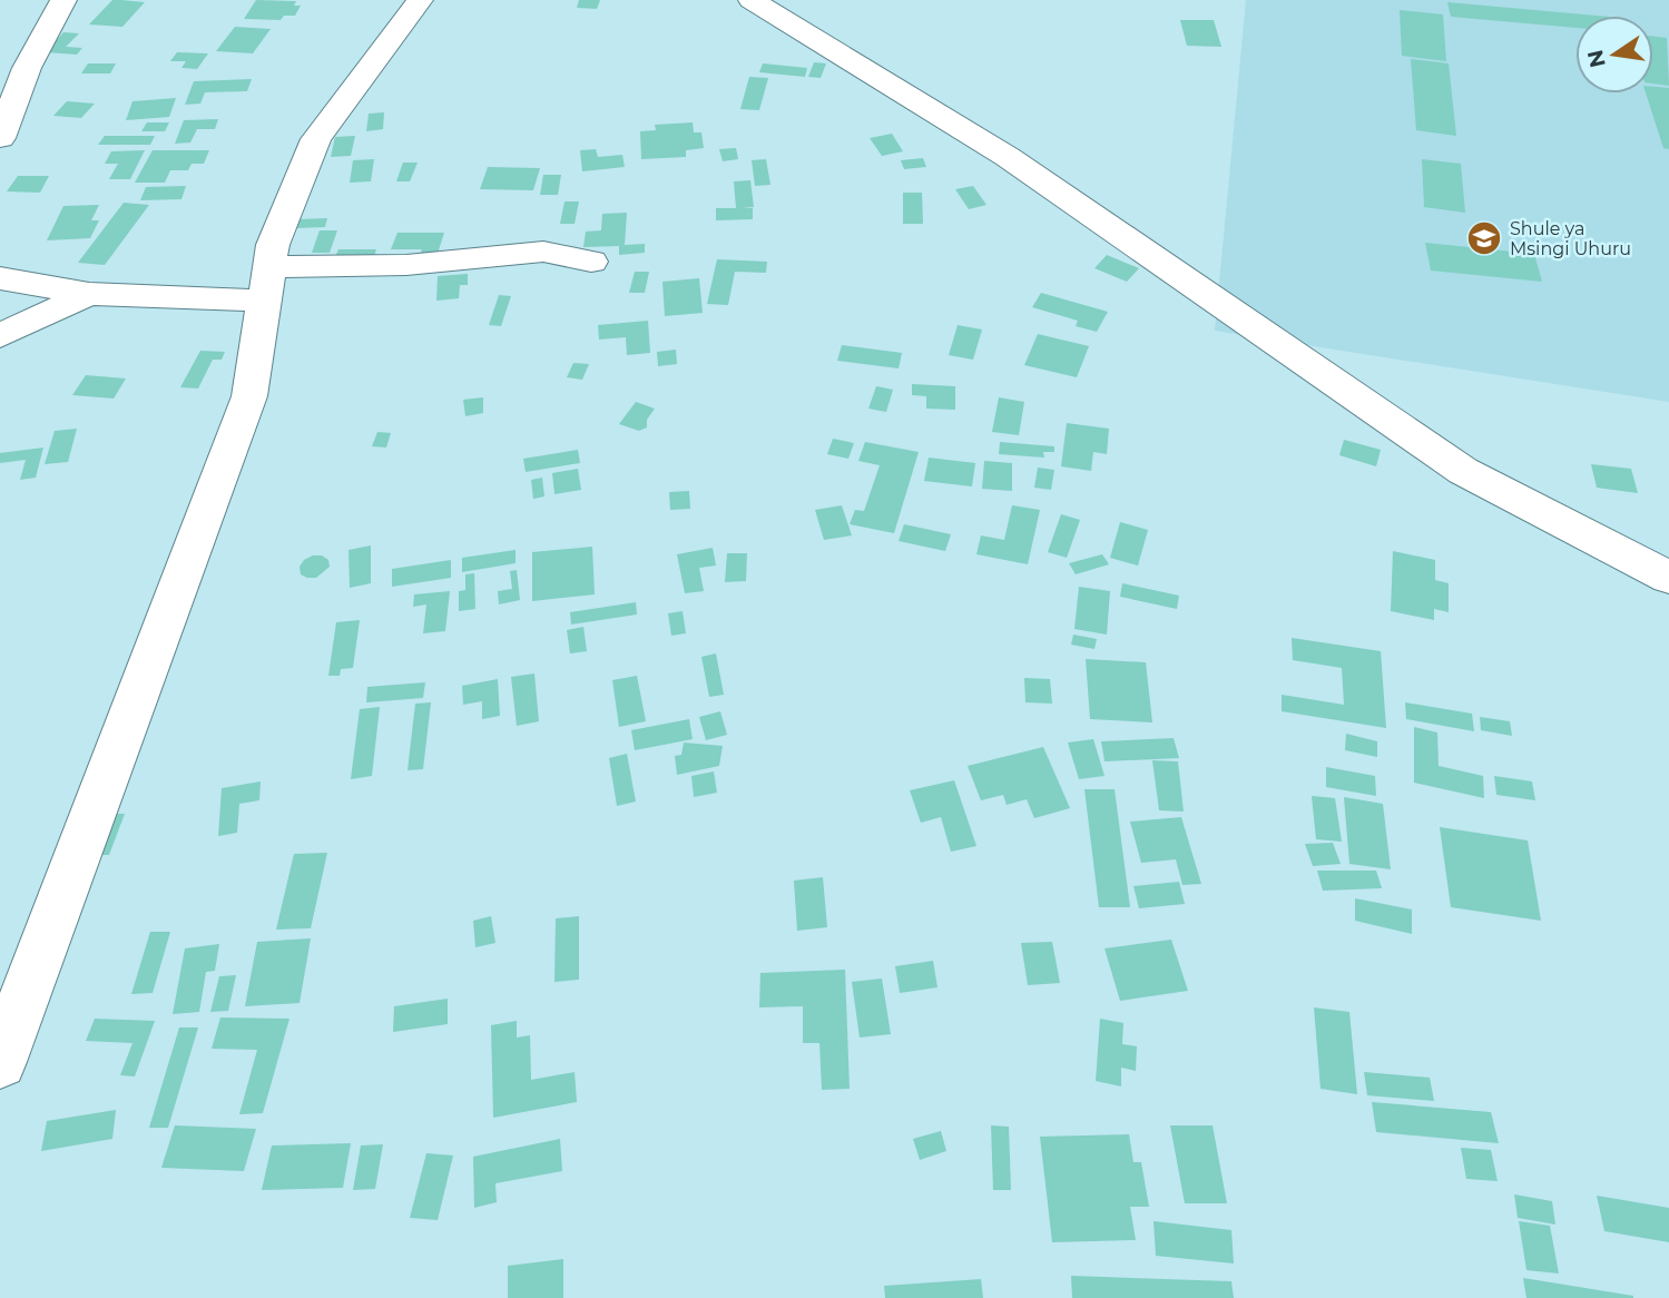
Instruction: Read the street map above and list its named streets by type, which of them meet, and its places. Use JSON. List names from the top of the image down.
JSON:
{
  "places": {
    "school or university": ["Shule ya Msingi Uhuru"]
  },
  "north": "left"
}
